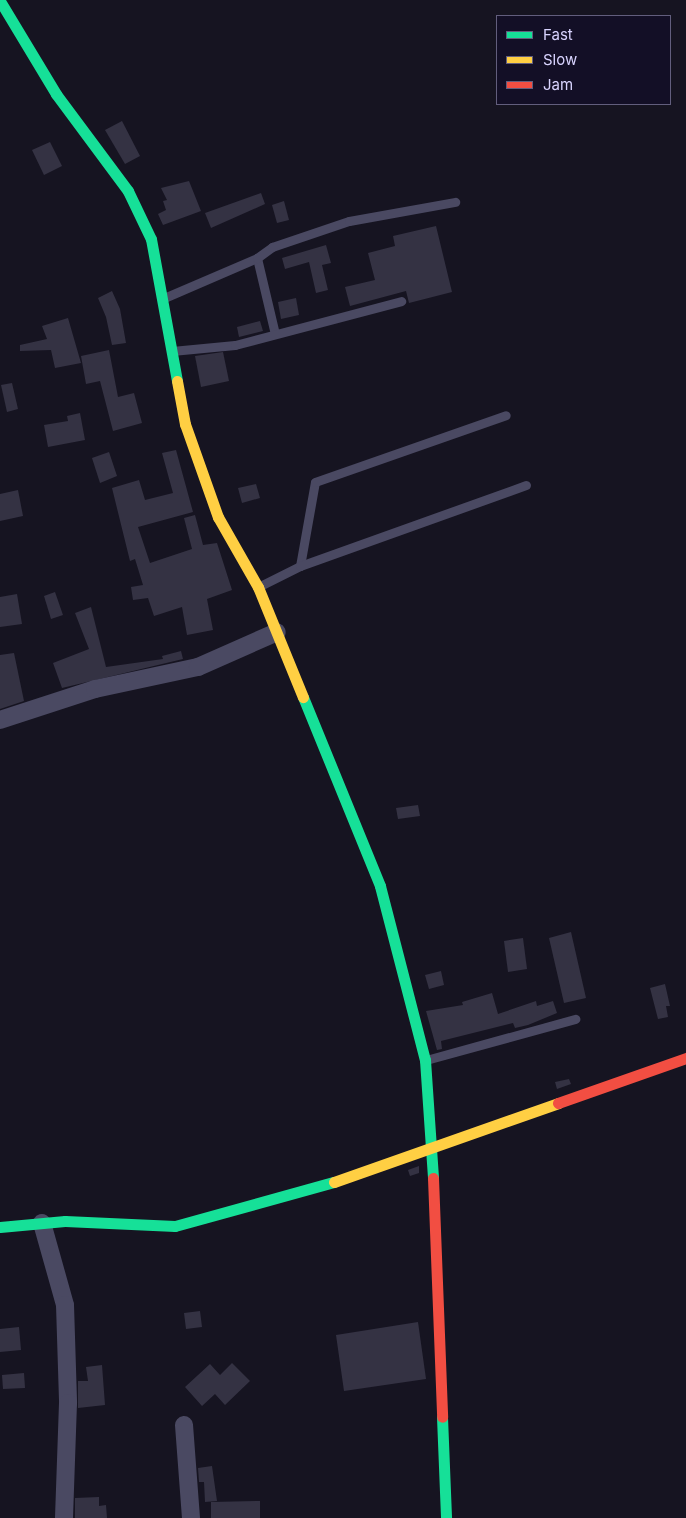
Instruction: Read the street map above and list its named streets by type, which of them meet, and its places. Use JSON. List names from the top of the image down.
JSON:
{
  "legend": ["Fast", "Slow", "Jam"]
}
